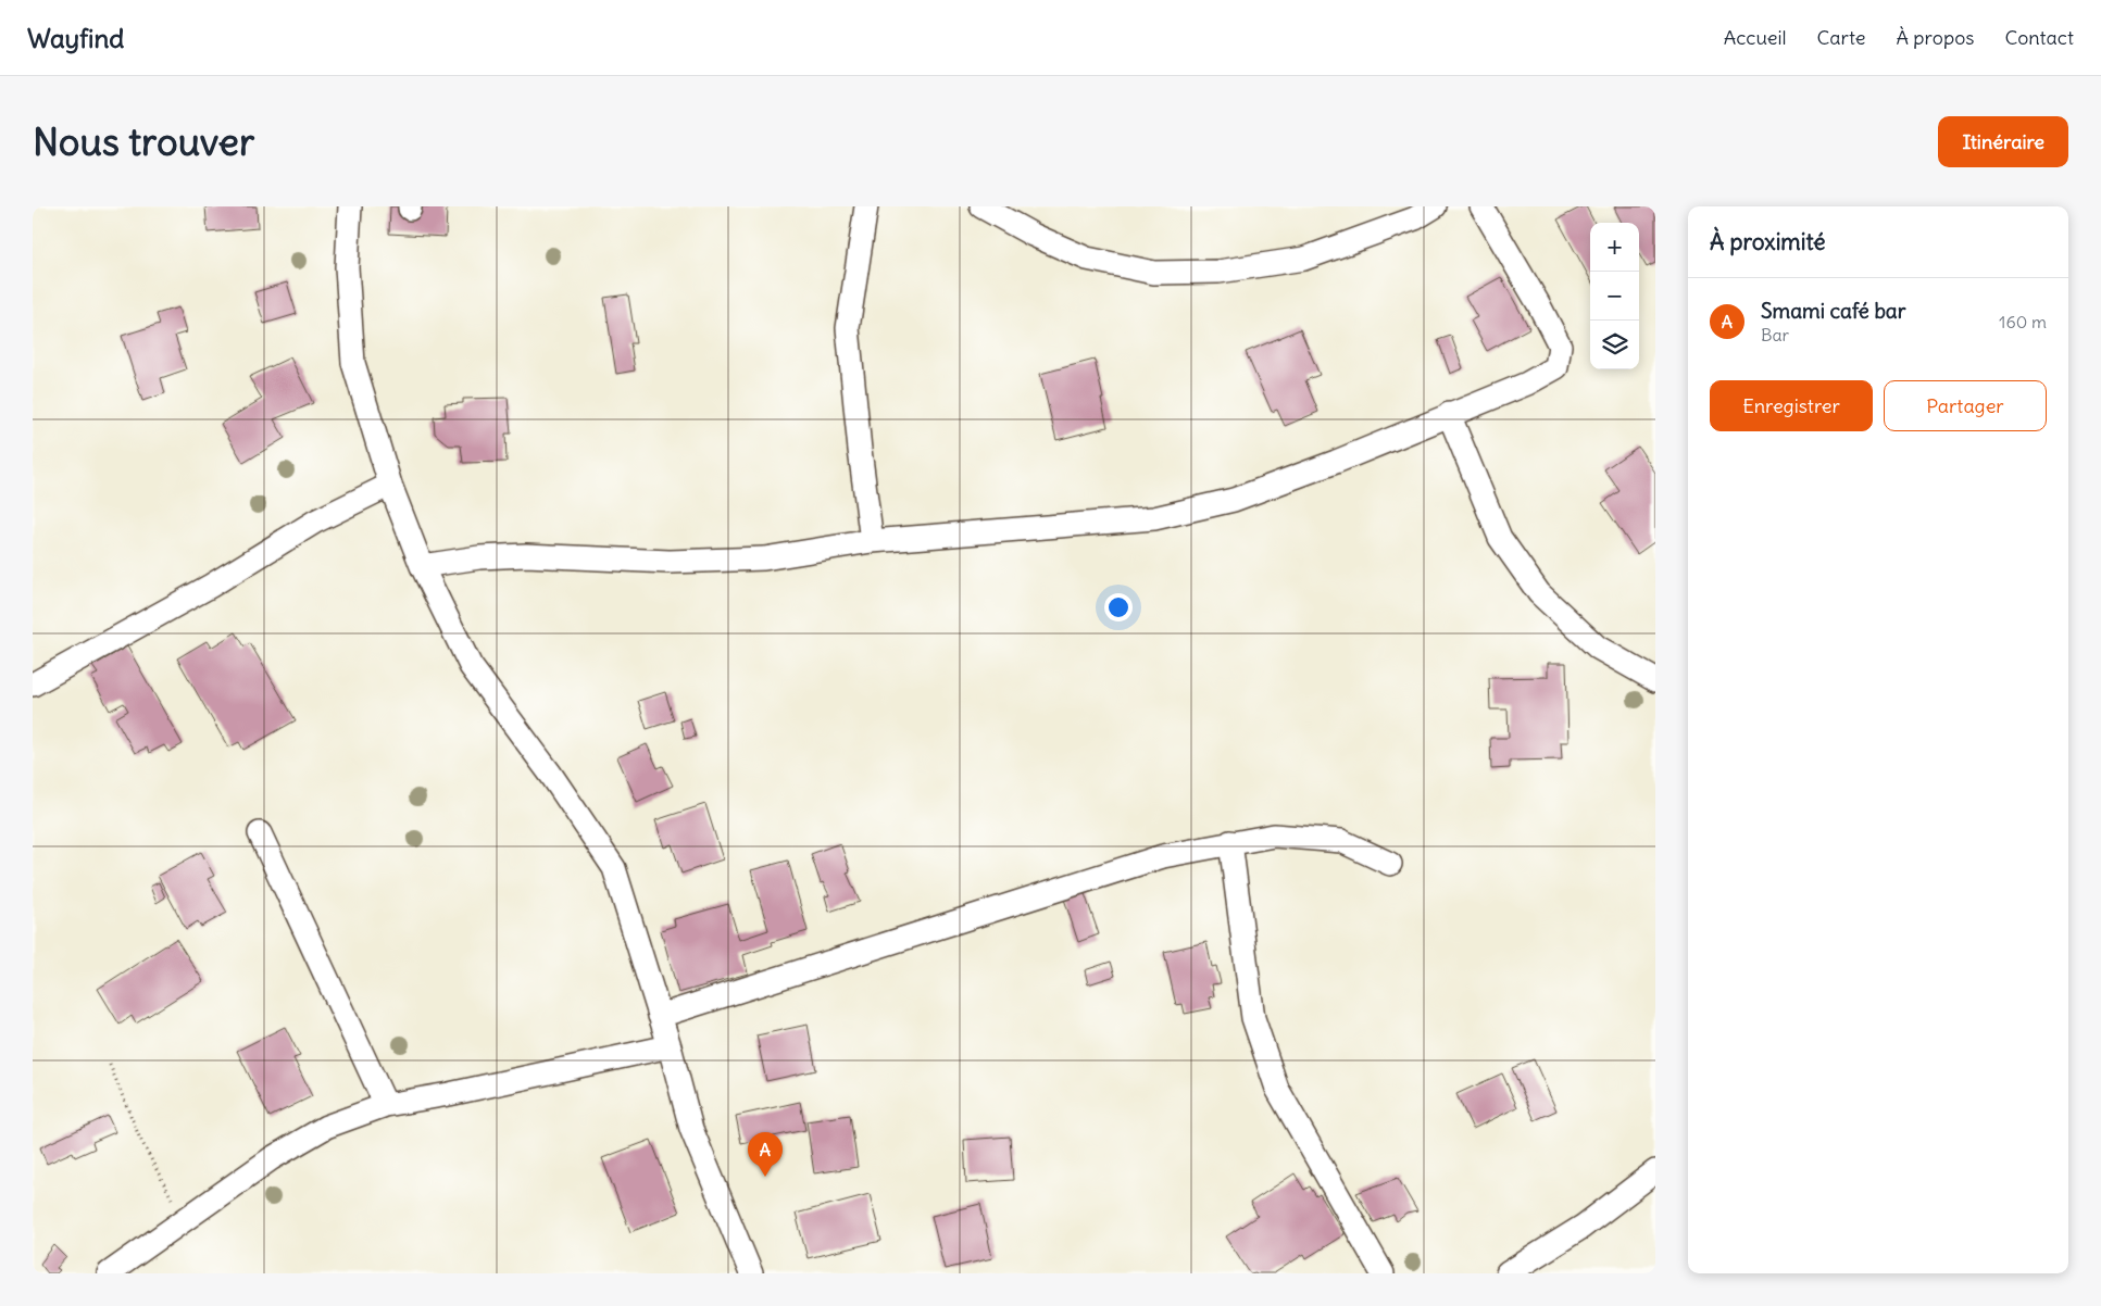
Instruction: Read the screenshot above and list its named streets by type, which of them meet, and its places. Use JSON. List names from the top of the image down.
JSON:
{
  "page": {
    "header": "Wayfind",
    "nav": [
      "Accueil",
      "Carte",
      "À propos",
      "Contact"
    ],
    "buttons": [
      "Itinéraire",
      ["Enregistrer", "Partager"]
    ],
    "title": "Nous trouver",
    "heading": "À proximité",
    "map_buttons": ["+", "−"],
    "list": [
      {
        "mark": "A",
        "name": "Smami café bar",
        "note": "Bar",
        "value": "160 m"
      }
    ],
    "pins": "A"
  }
}
